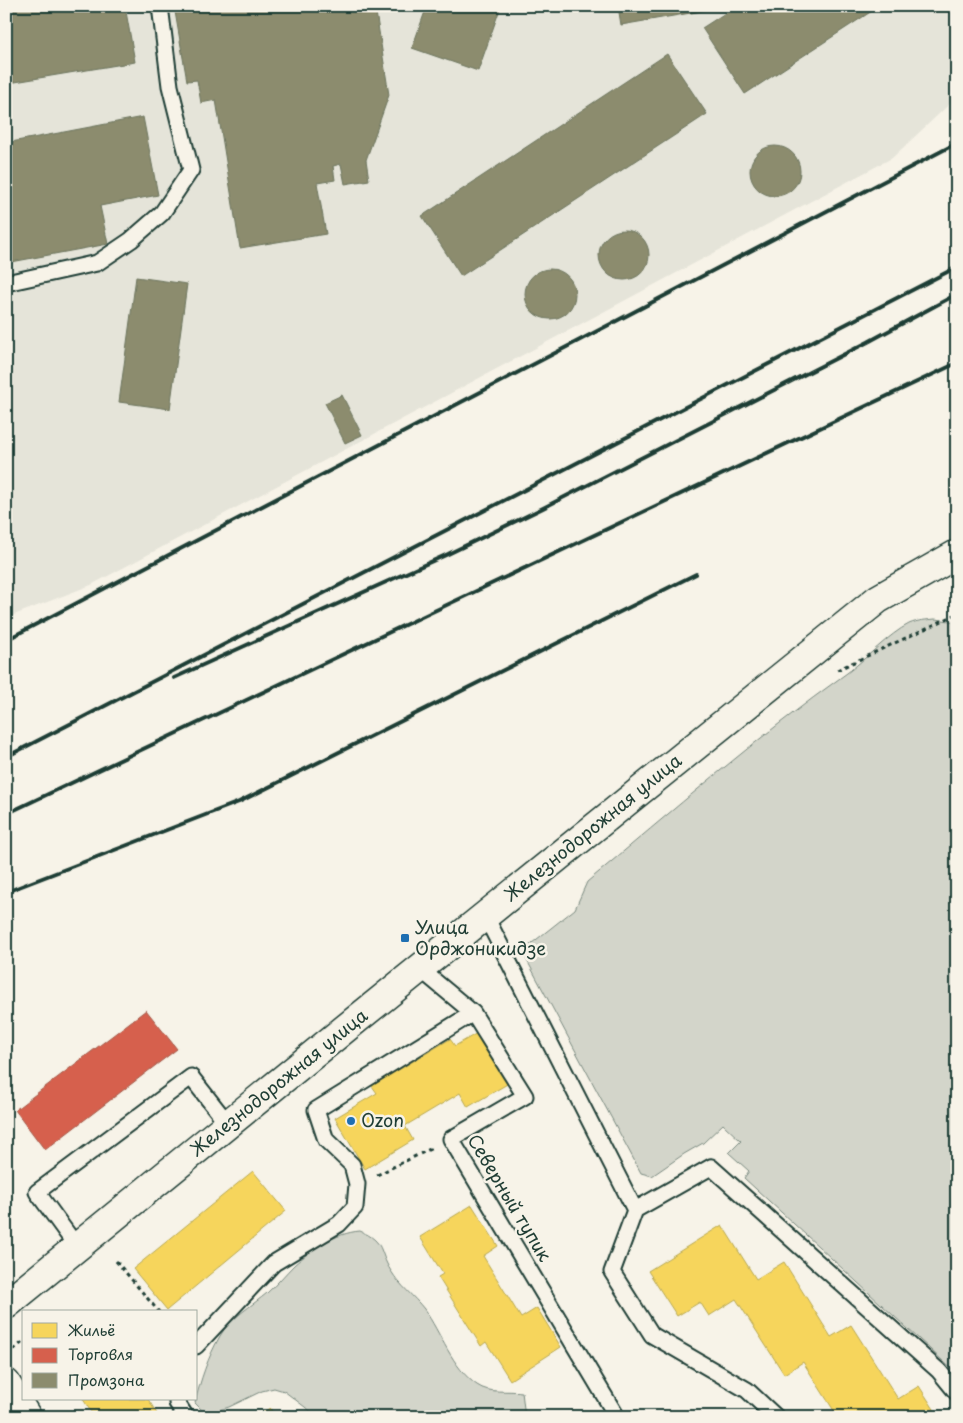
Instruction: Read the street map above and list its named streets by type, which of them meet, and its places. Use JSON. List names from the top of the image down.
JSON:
{
  "streets": {
    "street": ["Железнодорожная улица"],
    "lane": ["Северный тупик"]
  },
  "crossings": [
    ["Железнодорожная улица", "Северный тупик"]
  ],
  "places": {
    "transit": ["Улица Орджоникидзе"],
    "other": ["Ozon"]
  },
  "legend": ["Жильё", "Торговля", "Промзона"]
}
